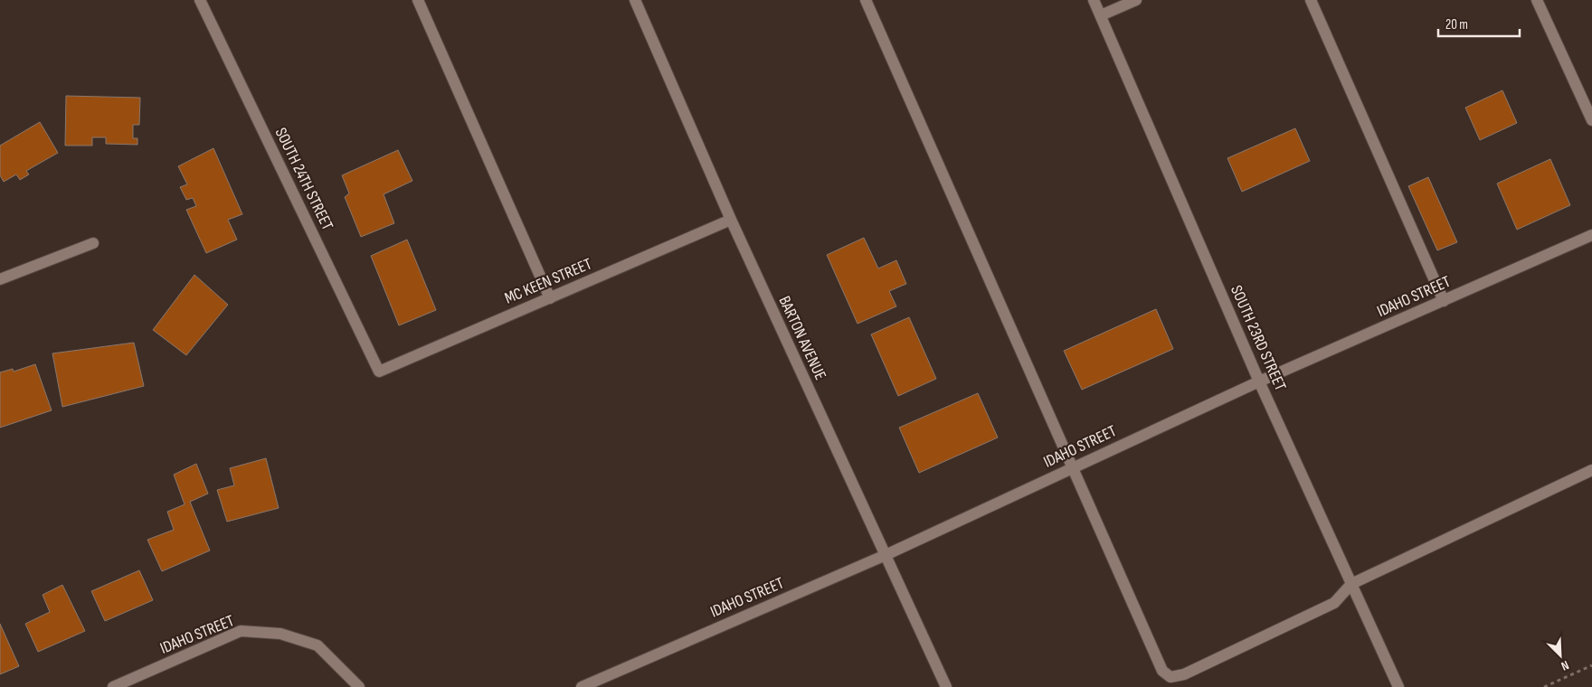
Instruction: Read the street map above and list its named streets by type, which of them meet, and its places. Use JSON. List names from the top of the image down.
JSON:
{
  "streets": {
    "street": [
      "SOUTH 24TH STREET",
      "MC KEEN STREET",
      "IDAHO STREET",
      "BARTON AVENUE",
      "SOUTH 23RD STREET"
    ]
  },
  "crossings": [
    ["SOUTH 24TH STREET", "MC KEEN STREET"],
    ["MC KEEN STREET", "BARTON AVENUE"],
    ["IDAHO STREET", "BARTON AVENUE"],
    ["IDAHO STREET", "SOUTH 23RD STREET"]
  ],
  "scale_bar": "20 m",
  "north": "bottom right"
}
